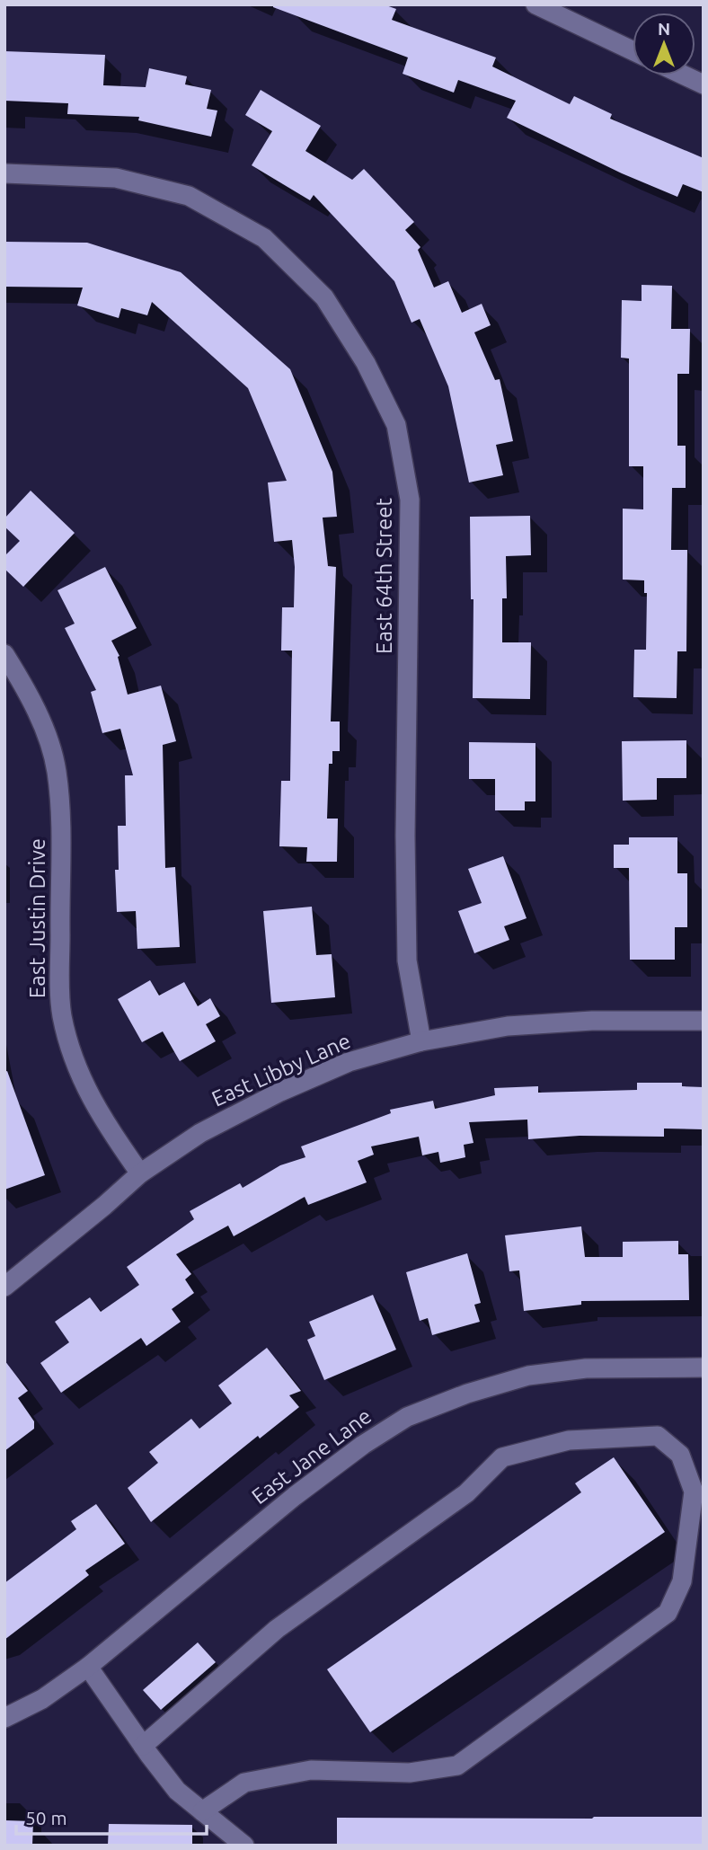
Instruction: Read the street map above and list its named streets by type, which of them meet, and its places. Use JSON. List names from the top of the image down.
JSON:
{
  "streets": {
    "street": [
      "East 64th Street",
      "East Justin Drive",
      "East Libby Lane",
      "East Jane Lane"
    ]
  },
  "crossings": [
    ["East 64th Street", "East Libby Lane"],
    ["East Justin Drive", "East Libby Lane"]
  ],
  "scale_bar": "50 m",
  "north": "top"
}
